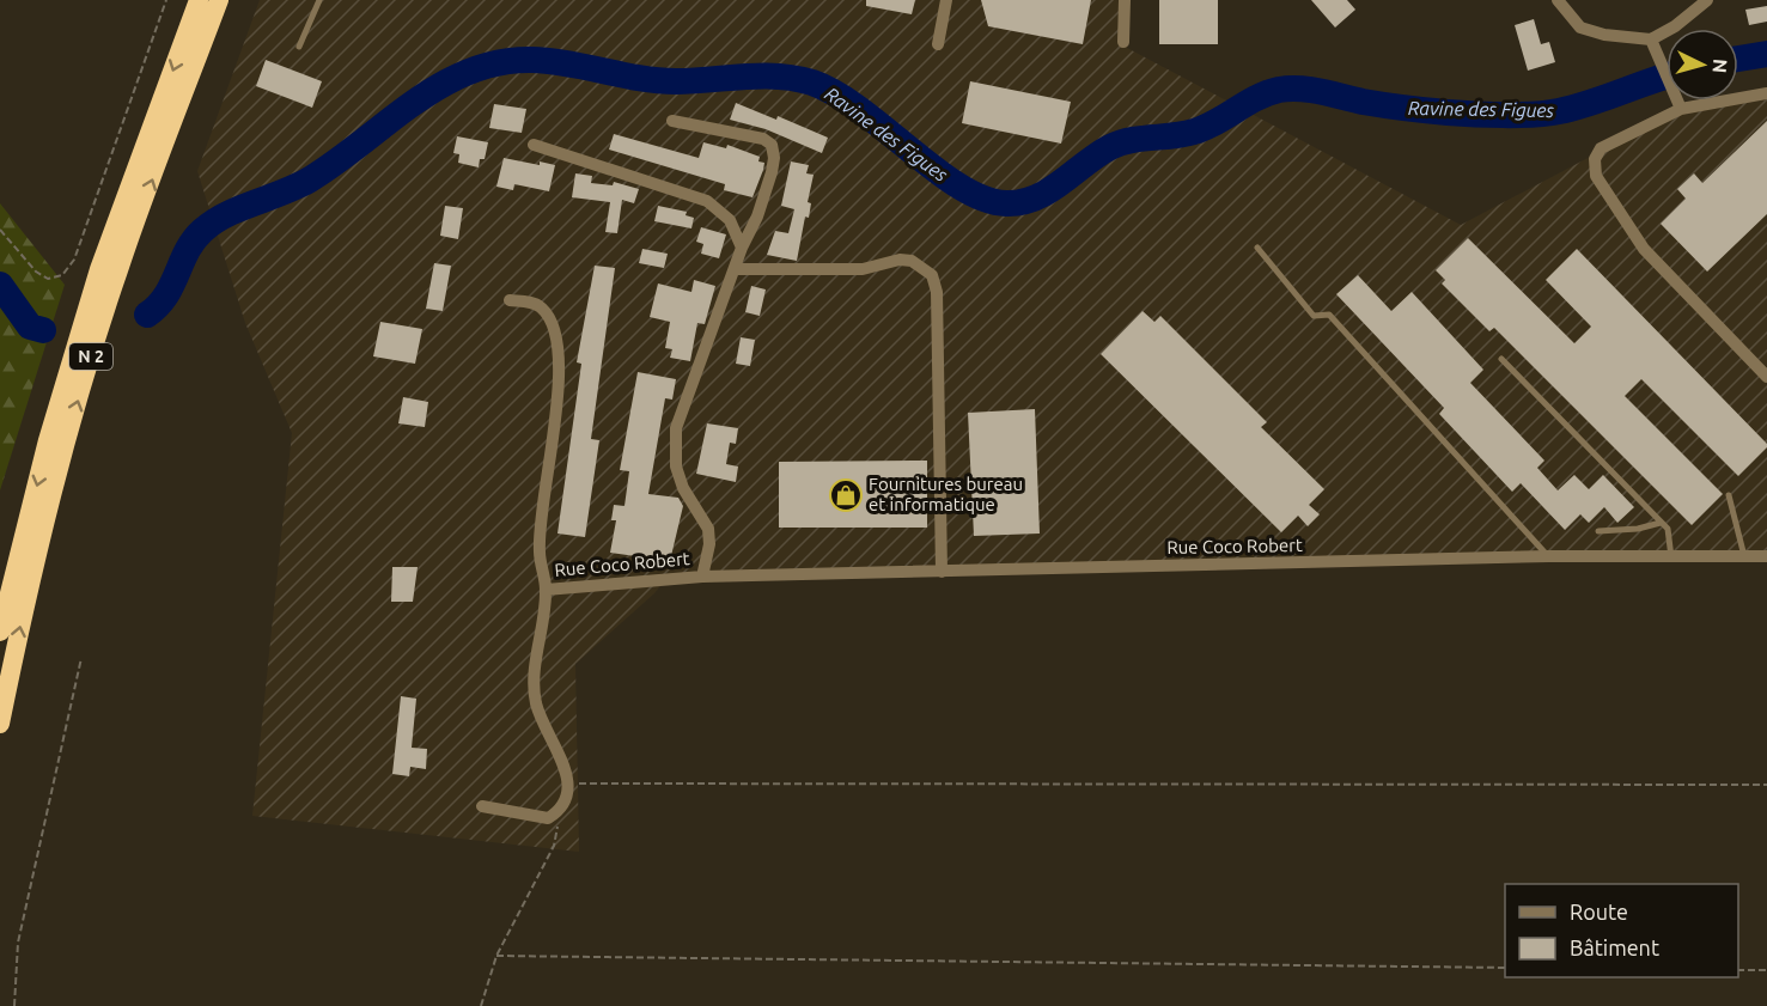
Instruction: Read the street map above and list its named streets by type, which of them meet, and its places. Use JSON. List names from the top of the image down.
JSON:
{
  "streets": {
    "highway": ["N 2"],
    "street": ["Rue Coco Robert"]
  },
  "water": ["Ravine des Figues"],
  "places": {
    "shop": ["Fournitures bureau et informatique"]
  },
  "legend": ["Route", "Bâtiment"],
  "north": "right"
}
